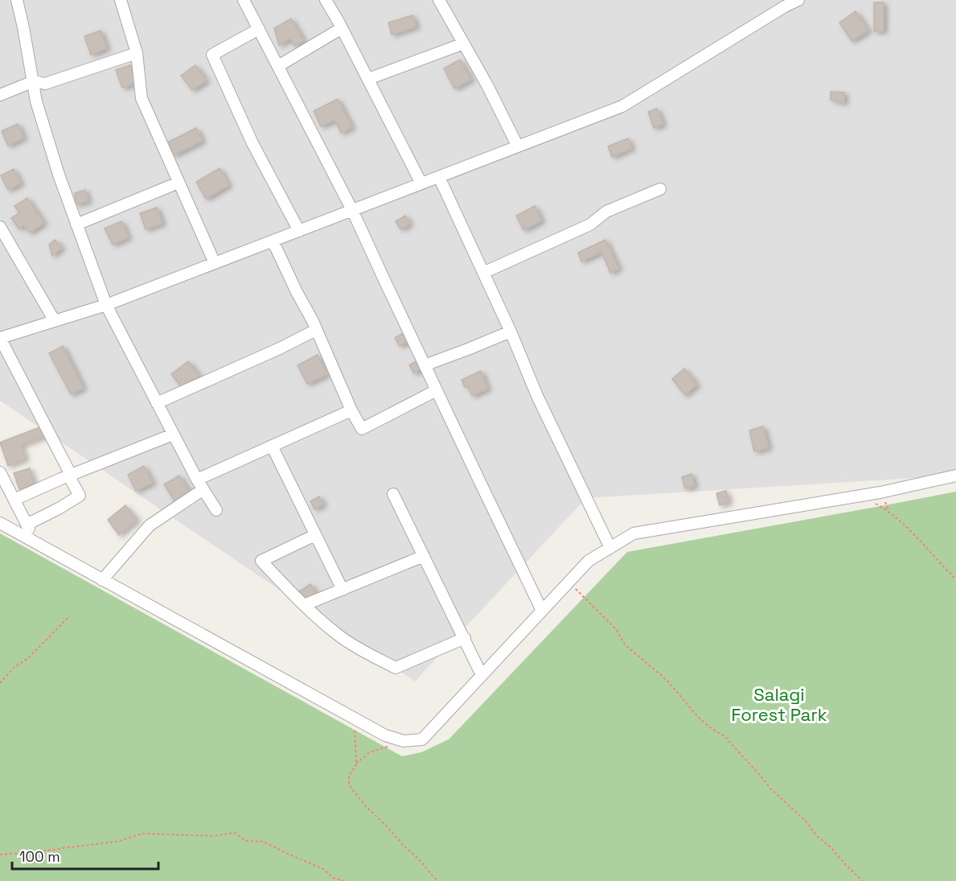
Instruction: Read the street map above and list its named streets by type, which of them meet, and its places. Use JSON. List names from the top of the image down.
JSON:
{
  "parks": ["Salagi Forest Park"],
  "scale_bar": "100 m"
}
